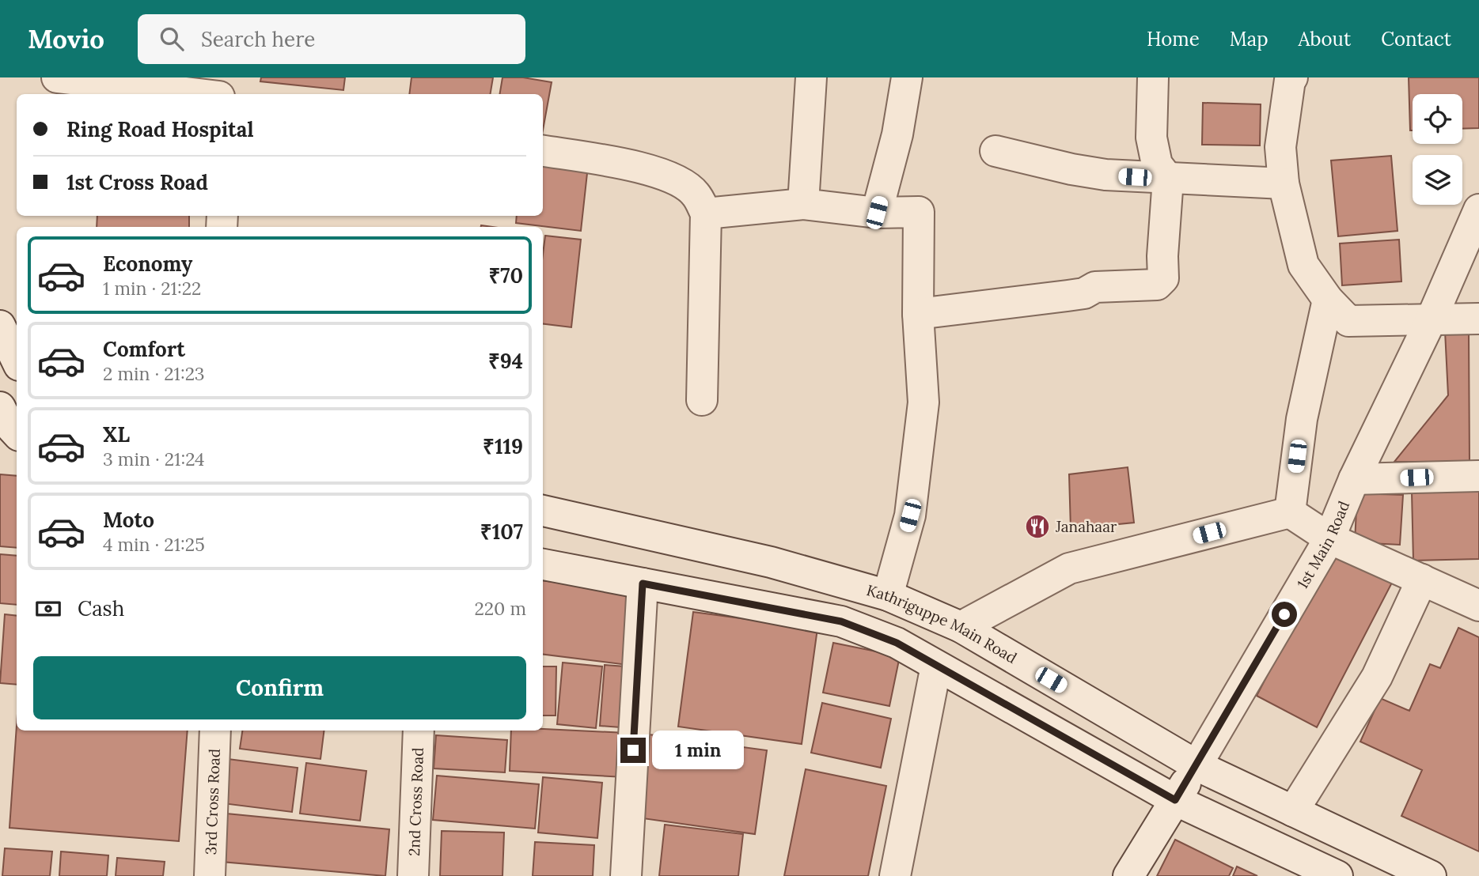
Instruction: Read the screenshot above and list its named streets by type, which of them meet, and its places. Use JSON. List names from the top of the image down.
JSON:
{
  "streets": {
    "street": [
      "1st Main Road",
      "Kathriguppe Main Road",
      "3rd Cross Road",
      "2nd Cross Road"
    ]
  },
  "crossings": [
    ["1st Main Road", "Kathriguppe Main Road"]
  ],
  "places": {
    "restaurant": ["Janahaar"]
  },
  "page": {
    "header": "Movio",
    "search": "Search here",
    "nav": [
      "Home",
      "Map",
      "About",
      "Contact"
    ],
    "banner": ["Ring Road Hospital", "1st Cross Road"],
    "list": [
      {
        "name": "Economy",
        "note": "1 min · 21:22",
        "value": "₹70"
      },
      {
        "name": "Comfort",
        "note": "2 min · 21:23",
        "value": "₹94"
      },
      {
        "name": "XL",
        "note": "3 min · 21:24",
        "value": "₹119"
      },
      {
        "name": "Moto",
        "note": "4 min · 21:25",
        "value": "₹107"
      }
    ],
    "pay": ["Cash", "220 m"],
    "buttons": "Confirm",
    "bubble": "1 min"
  }
}
